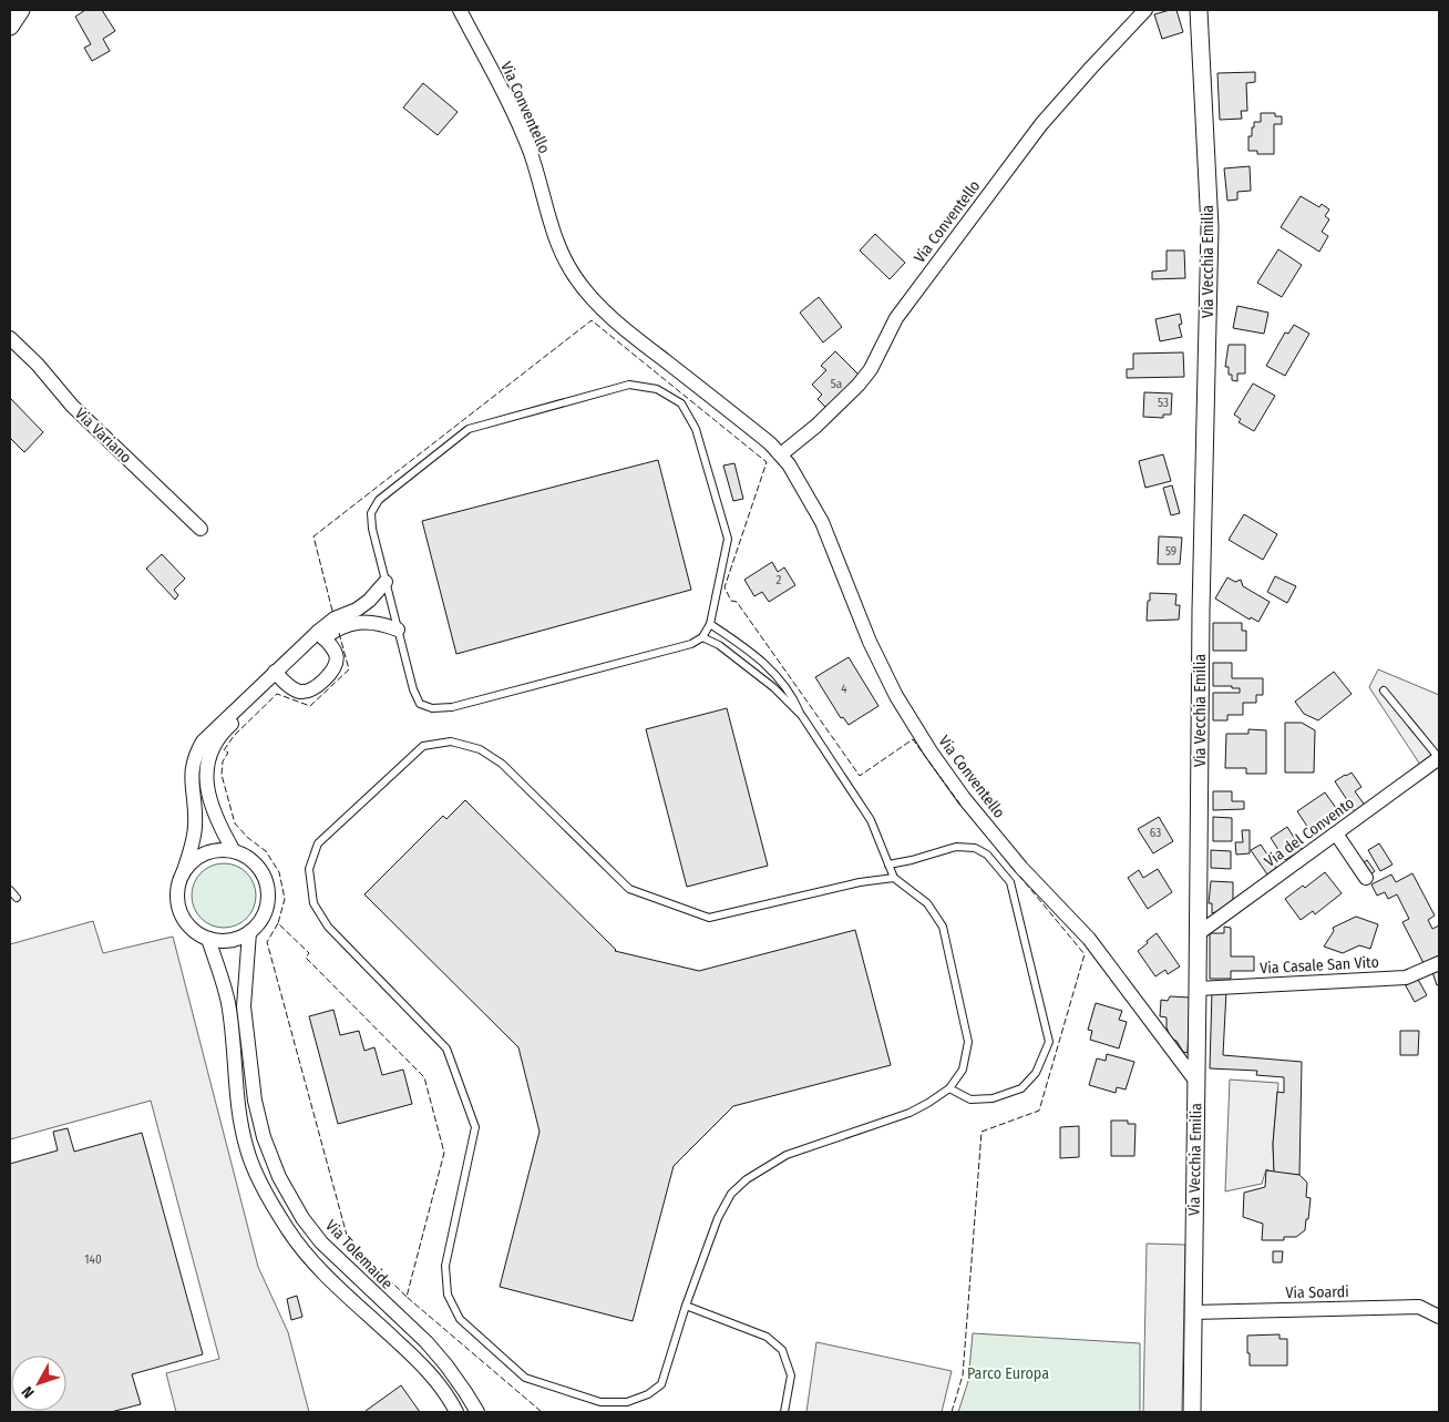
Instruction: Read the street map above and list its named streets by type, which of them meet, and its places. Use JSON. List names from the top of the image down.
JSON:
{
  "streets": {
    "street": [
      "Via Conventello",
      "Via Vecchia Emilia",
      "Via Variano",
      "Via del Convento",
      "Via Casale San Vito",
      "Via Tolemaide",
      "Via Soardi"
    ]
  },
  "crossings": [
    ["Via Conventello", "Via Vecchia Emilia"],
    ["Via Vecchia Emilia", "Via del Convento"],
    ["Via Vecchia Emilia", "Via Casale San Vito"],
    ["Via Vecchia Emilia", "Via Soardi"]
  ],
  "parks": ["Parco Europa"],
  "house_numbers": [
    "5a",
    "53",
    "59",
    "2",
    "4",
    "63",
    "140"
  ],
  "north": "bottom left"
}
